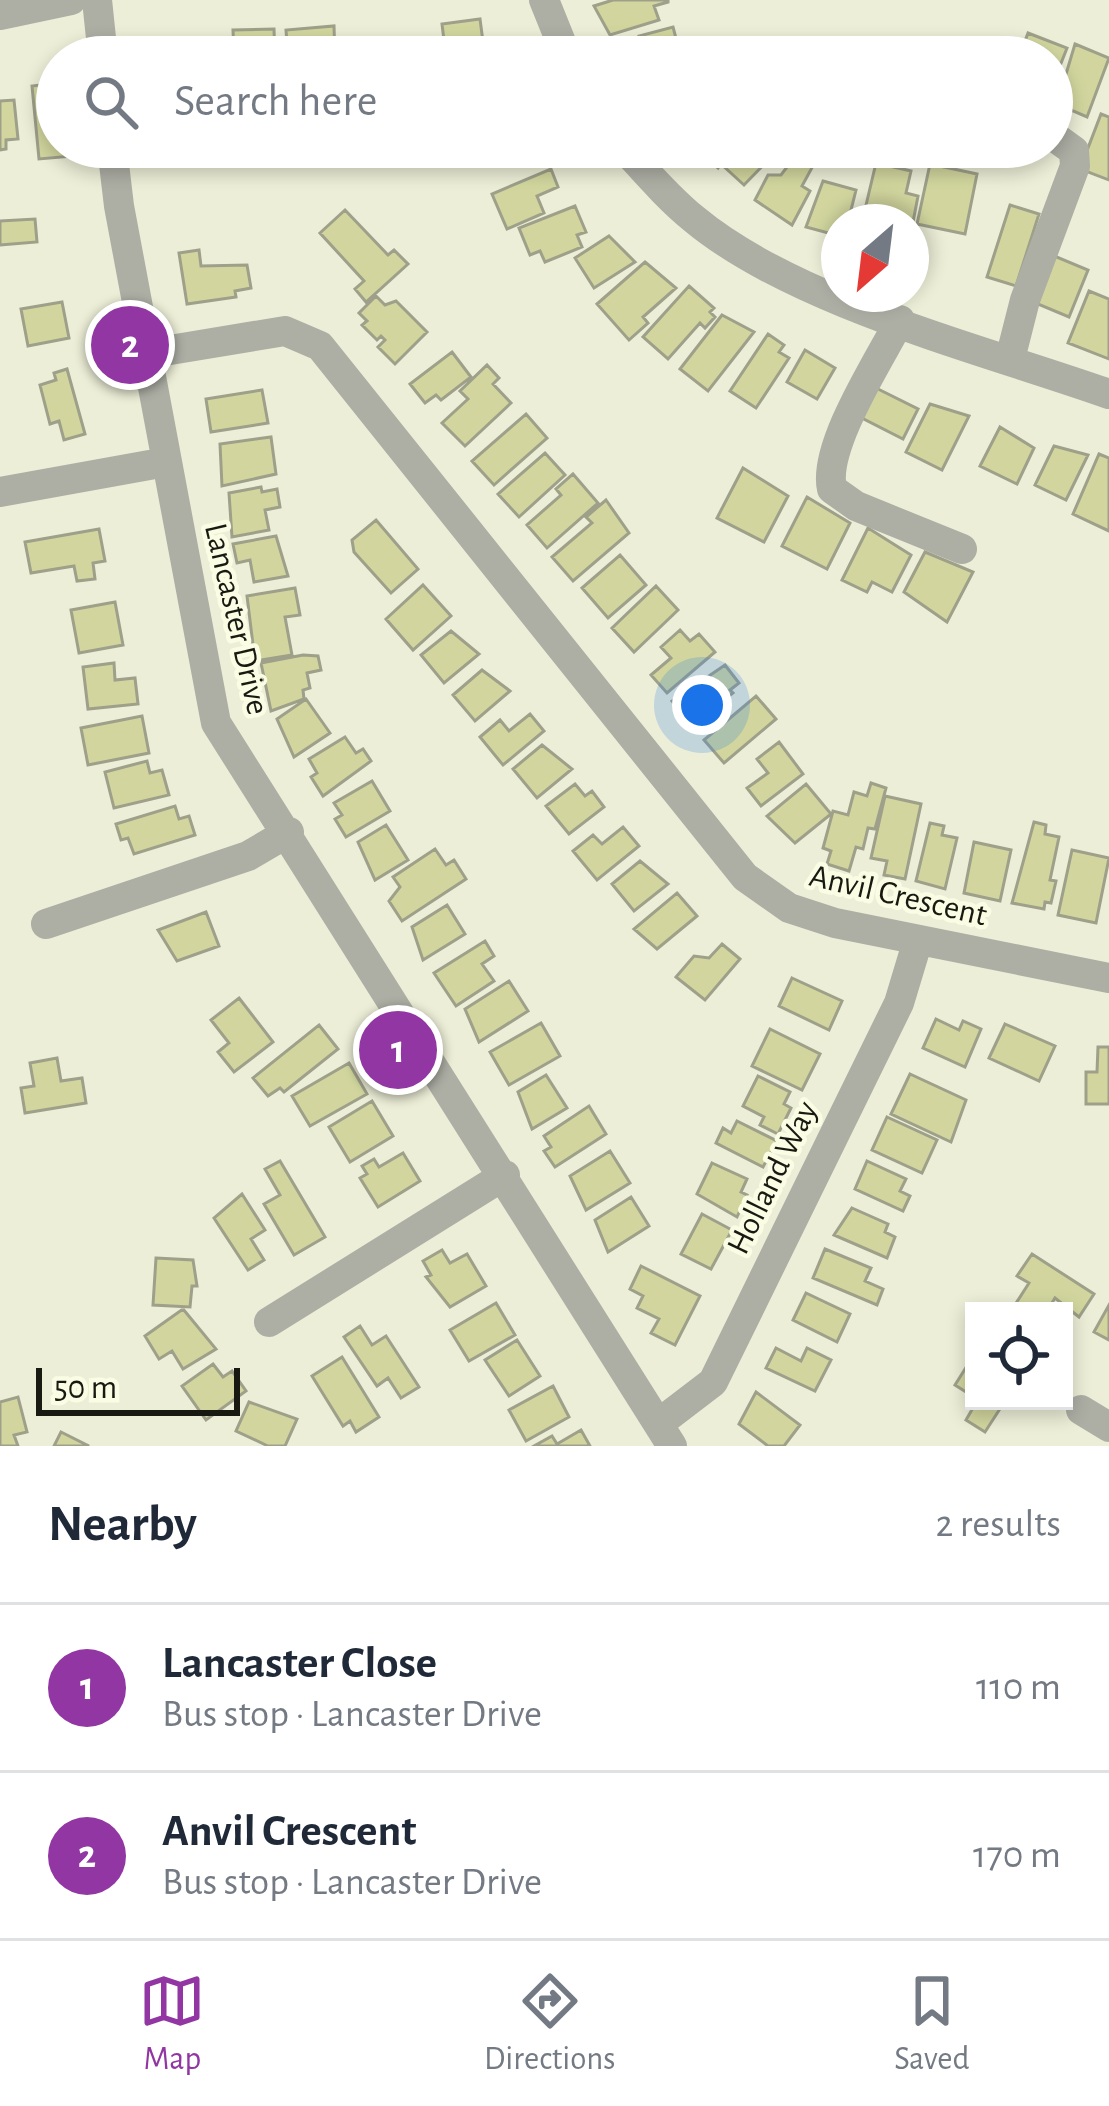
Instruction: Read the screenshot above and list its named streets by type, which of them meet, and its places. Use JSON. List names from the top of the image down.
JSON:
{
  "streets": {
    "street": ["Lancaster Drive", "Anvil Crescent", "Holland Way"]
  },
  "crossings": [
    ["Lancaster Drive", "Anvil Crescent"],
    ["Lancaster Drive", "Holland Way"],
    ["Anvil Crescent", "Holland Way"]
  ],
  "scale_bar": "50 m",
  "north": "bottom left",
  "page": {
    "search": "Search here",
    "pins": ["2", "1"],
    "scale": "50 m",
    "heading": ["Nearby", "2 results"],
    "list": [
      {
        "mark": "1",
        "name": "Lancaster Close",
        "note": "Bus stop · Lancaster Drive",
        "value": "110 m"
      },
      {
        "mark": "2",
        "name": "Anvil Crescent",
        "note": "Bus stop · Lancaster Drive",
        "value": "170 m"
      }
    ],
    "nav": ["Map", "Directions", "Saved"]
  }
}
